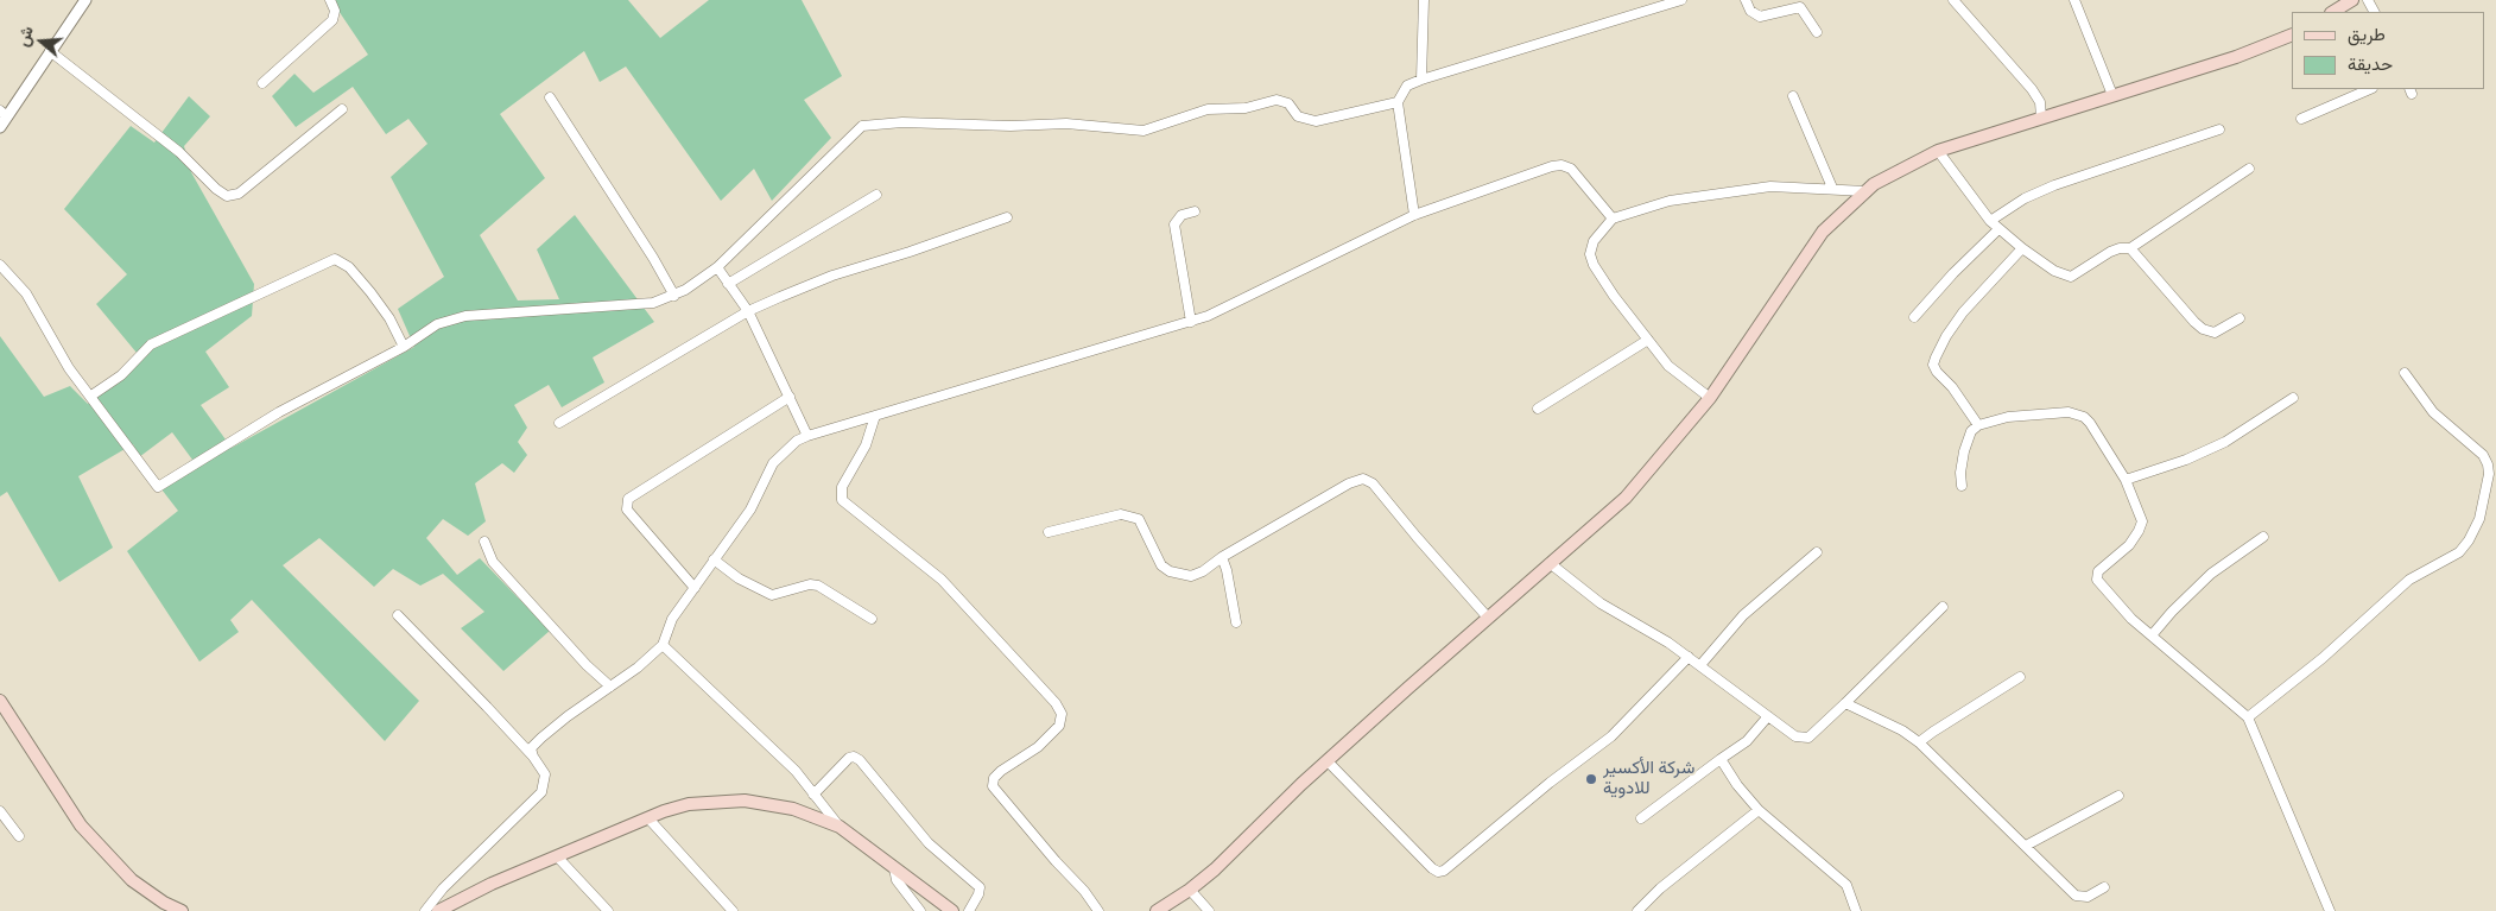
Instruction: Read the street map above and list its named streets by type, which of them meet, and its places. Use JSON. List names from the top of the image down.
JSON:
{
  "places": ["شركة الأكسير للادوية"],
  "legend": ["طريق", "حديقة"],
  "north": "left"
}
